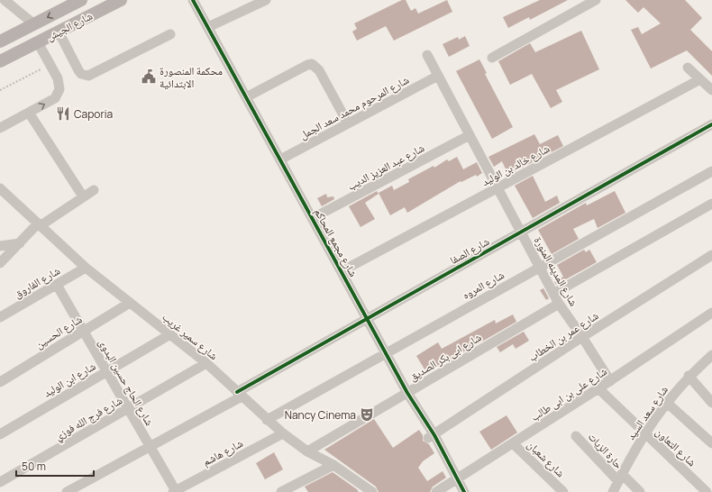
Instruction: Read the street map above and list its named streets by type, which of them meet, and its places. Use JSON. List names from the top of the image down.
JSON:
{
  "streets": {
    "main road": ["شارع الجيش"],
    "street": [
      "شارع المرحوم محمد سعد الجمل",
      "شارع خالد بن الوليد",
      "شارع عبد العزيز الديب",
      "شارع مجمع المحاكم",
      "شارع الصفا",
      "شارع المدينه المنورة",
      "شارع الفاروق",
      "شارع المروه",
      "شارع الحسين",
      "شارع سمير غريب",
      "شارع عمر بن الخطاب",
      "شارع ابى بكر الصديق",
      "شارع ابن الوليد",
      "شارع الحاج حسين البدوى",
      "شارع على بن ابى طالب",
      "شارع سعد السيد",
      "شارع فرج الله فوزي",
      "شارع التعاون",
      "حارة الزيات",
      "شارع هاشم",
      "شارع شعبان"
    ]
  },
  "crossings": [
    ["شارع المرحوم محمد سعد الجمل", "شارع مجمع المحاكم"],
    ["شارع المرحوم محمد سعد الجمل", "شارع المدينه المنورة"],
    ["شارع خالد بن الوليد", "شارع مجمع المحاكم"],
    ["شارع خالد بن الوليد", "شارع المدينه المنورة"],
    ["شارع عبد العزيز الديب", "شارع مجمع المحاكم"],
    ["شارع عبد العزيز الديب", "شارع المدينه المنورة"],
    ["شارع مجمع المحاكم", "شارع الصفا"],
    ["شارع مجمع المحاكم", "شارع المروه"],
    ["شارع مجمع المحاكم", "شارع عمر بن الخطاب"],
    ["شارع مجمع المحاكم", "شارع ابى بكر الصديق"],
    ["شارع مجمع المحاكم", "شارع على بن ابى طالب"],
    ["شارع الصفا", "شارع المدينه المنورة"],
    ["شارع الصفا", "شارع سمير غريب"],
    ["شارع الصفا", "شارع الحاج حسين البدوى"],
    ["شارع المدينه المنورة", "شارع المروه"],
    ["شارع المدينه المنورة", "شارع عمر بن الخطاب"],
    ["شارع المدينه المنورة", "شارع ابى بكر الصديق"],
    ["شارع المدينه المنورة", "شارع على بن ابى طالب"],
    ["شارع الفاروق", "شارع سمير غريب"],
    ["شارع الفاروق", "شارع الحاج حسين البدوى"],
    ["شارع المروه", "شارع سمير غريب"],
    ["شارع الحسين", "شارع سمير غريب"],
    ["شارع الحسين", "شارع الحاج حسين البدوى"],
    ["شارع سمير غريب", "شارع ابى بكر الصديق"],
    ["شارع سمير غريب", "شارع ابن الوليد"],
    ["شارع سمير غريب", "شارع فرج الله فوزي"],
    ["شارع سمير غريب", "شارع هاشم"],
    ["شارع ابن الوليد", "شارع الحاج حسين البدوى"],
    ["شارع الحاج حسين البدوى", "شارع فرج الله فوزي"],
    ["شارع الحاج حسين البدوى", "شارع هاشم"],
    ["شارع على بن ابى طالب", "شارع التعاون"],
    ["شارع على بن ابى طالب", "شارع شعبان"],
    ["شارع سعد السيد", "شارع التعاون"],
    ["شارع سعد السيد", "حارة الزيات"]
  ],
  "places": {
    "public building": ["محكمة المنصورة الابتدائية"],
    "restaurant": ["Caporia"],
    "theatre": ["Nancy Cinema"]
  },
  "scale_bar": "50 m"
}
